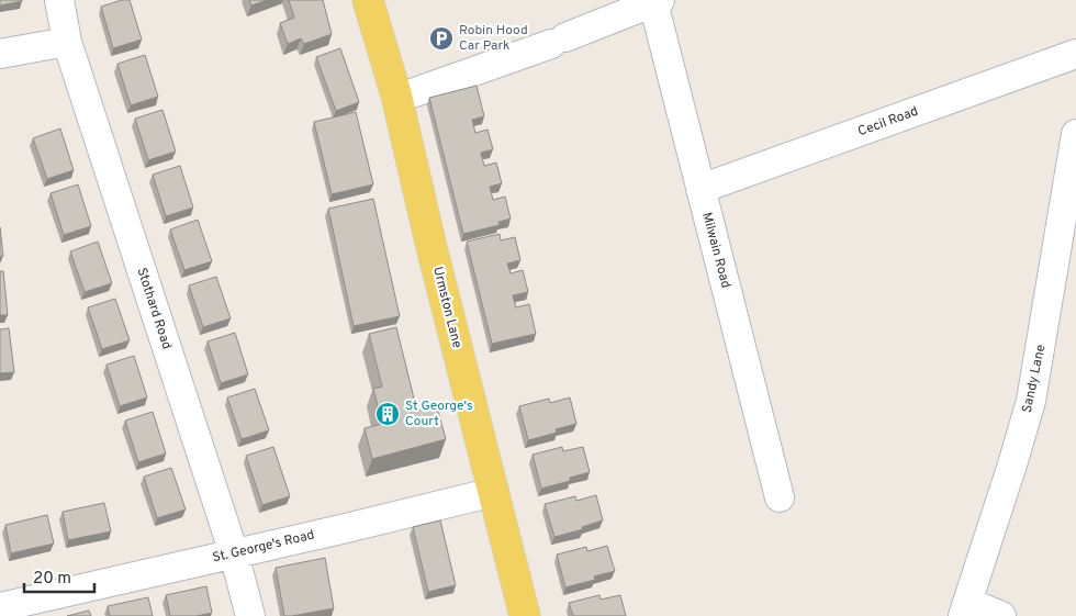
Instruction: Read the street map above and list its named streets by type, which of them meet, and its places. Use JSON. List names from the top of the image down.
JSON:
{
  "streets": {
    "main road": ["Urmston Lane"],
    "street": [
      "Cecil Road",
      "Milwain Road",
      "Stothard Road",
      "Sandy Lane",
      "St. George's Road"
    ]
  },
  "crossings": [
    ["Cecil Road", "Milwain Road"],
    ["Urmston Lane", "St. George's Road"],
    ["Stothard Road", "St. George's Road"]
  ],
  "places": {
    "parking": ["Robin Hood Car Park"],
    "building": ["St George's Court"]
  },
  "scale_bar": "20 m"
}
